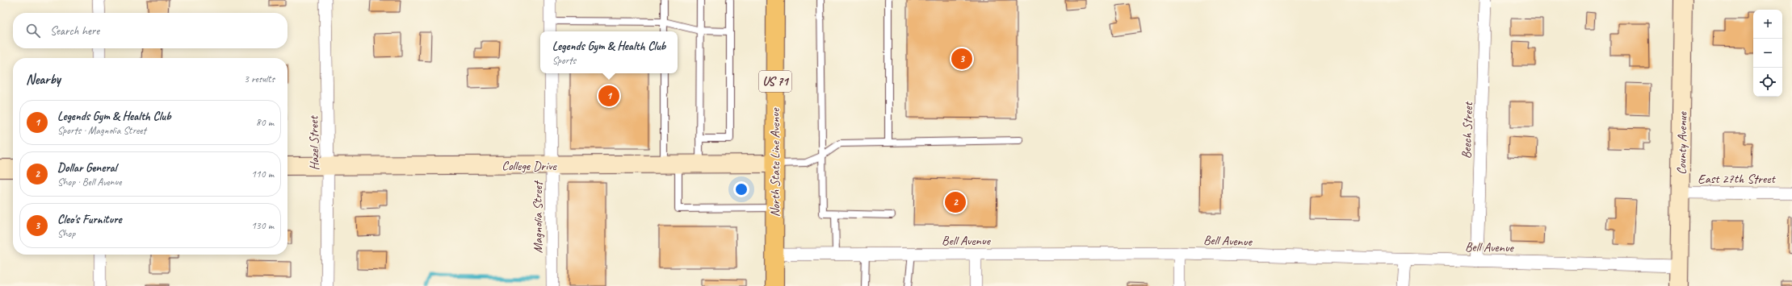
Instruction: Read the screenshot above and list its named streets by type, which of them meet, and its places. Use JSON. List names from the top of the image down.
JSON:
{
  "streets": {
    "main road": ["US 71", "North State Line Avenue"],
    "street": [
      "Beech Street",
      "Hazel Street",
      "County Avenue",
      "College Drive",
      "East 27th Street",
      "Magnolia Street",
      "Bell Avenue"
    ]
  },
  "crossings": [
    ["Beech Street", "Bell Avenue"],
    ["Hazel Street", "College Drive"],
    ["County Avenue", "East 27th Street"],
    ["County Avenue", "Bell Avenue"],
    ["North State Line Avenue", "College Drive"],
    ["North State Line Avenue", "Bell Avenue"],
    ["College Drive", "Magnolia Street"]
  ],
  "page": {
    "map_buttons": ["+", "−"],
    "search": "Search here",
    "popup": ["Legends Gym & Health Club", "Sports"],
    "pins": ["3", "1", "2"],
    "heading": ["Nearby", "3 results"],
    "list": [
      {
        "mark": "1",
        "name": "Legends Gym & Health Club",
        "note": "Sports · Magnolia Street",
        "value": "80 m"
      },
      {
        "mark": "2",
        "name": "Dollar General",
        "note": "Shop · Bell Avenue",
        "value": "110 m"
      },
      {
        "mark": "3",
        "name": "Cleo's Furniture",
        "note": "Shop",
        "value": "130 m"
      }
    ]
  }
}
